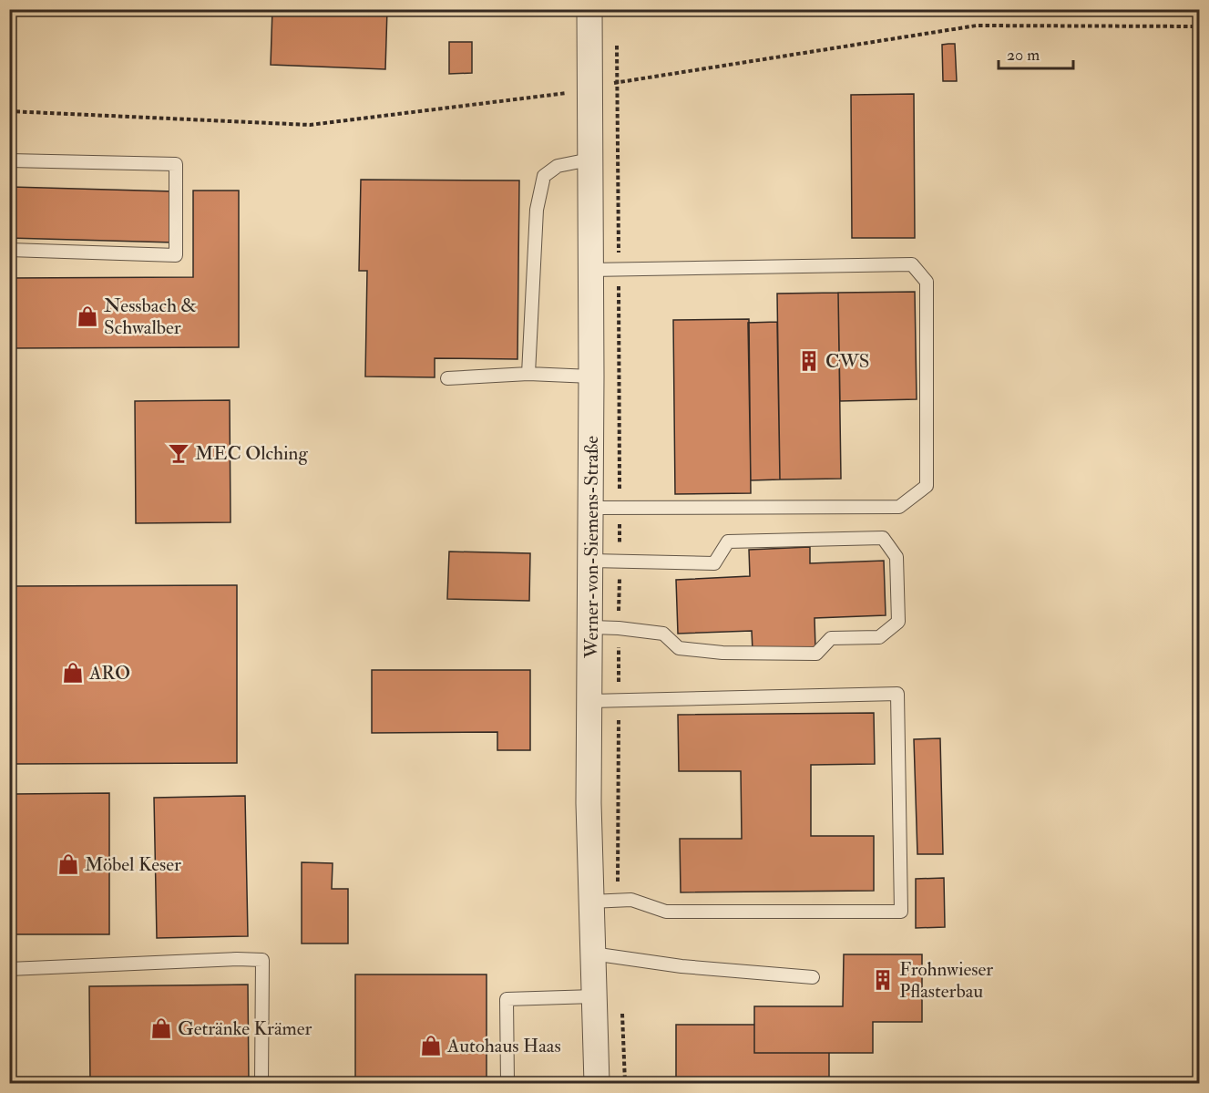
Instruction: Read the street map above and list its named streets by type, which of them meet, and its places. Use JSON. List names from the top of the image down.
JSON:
{
  "streets": {
    "street": ["Werner-von-Siemens-Straße"]
  },
  "places": {
    "shop": [
      "Nessbach & Schwalber",
      "ARO",
      "Möbel Keser",
      "Getränke Krämer",
      "Autohaus Haas"
    ],
    "building": ["CWS", "Frohnwieser Pflasterbau"],
    "bar": ["MEC Olching"]
  },
  "scale_bar": "20 m"
}
